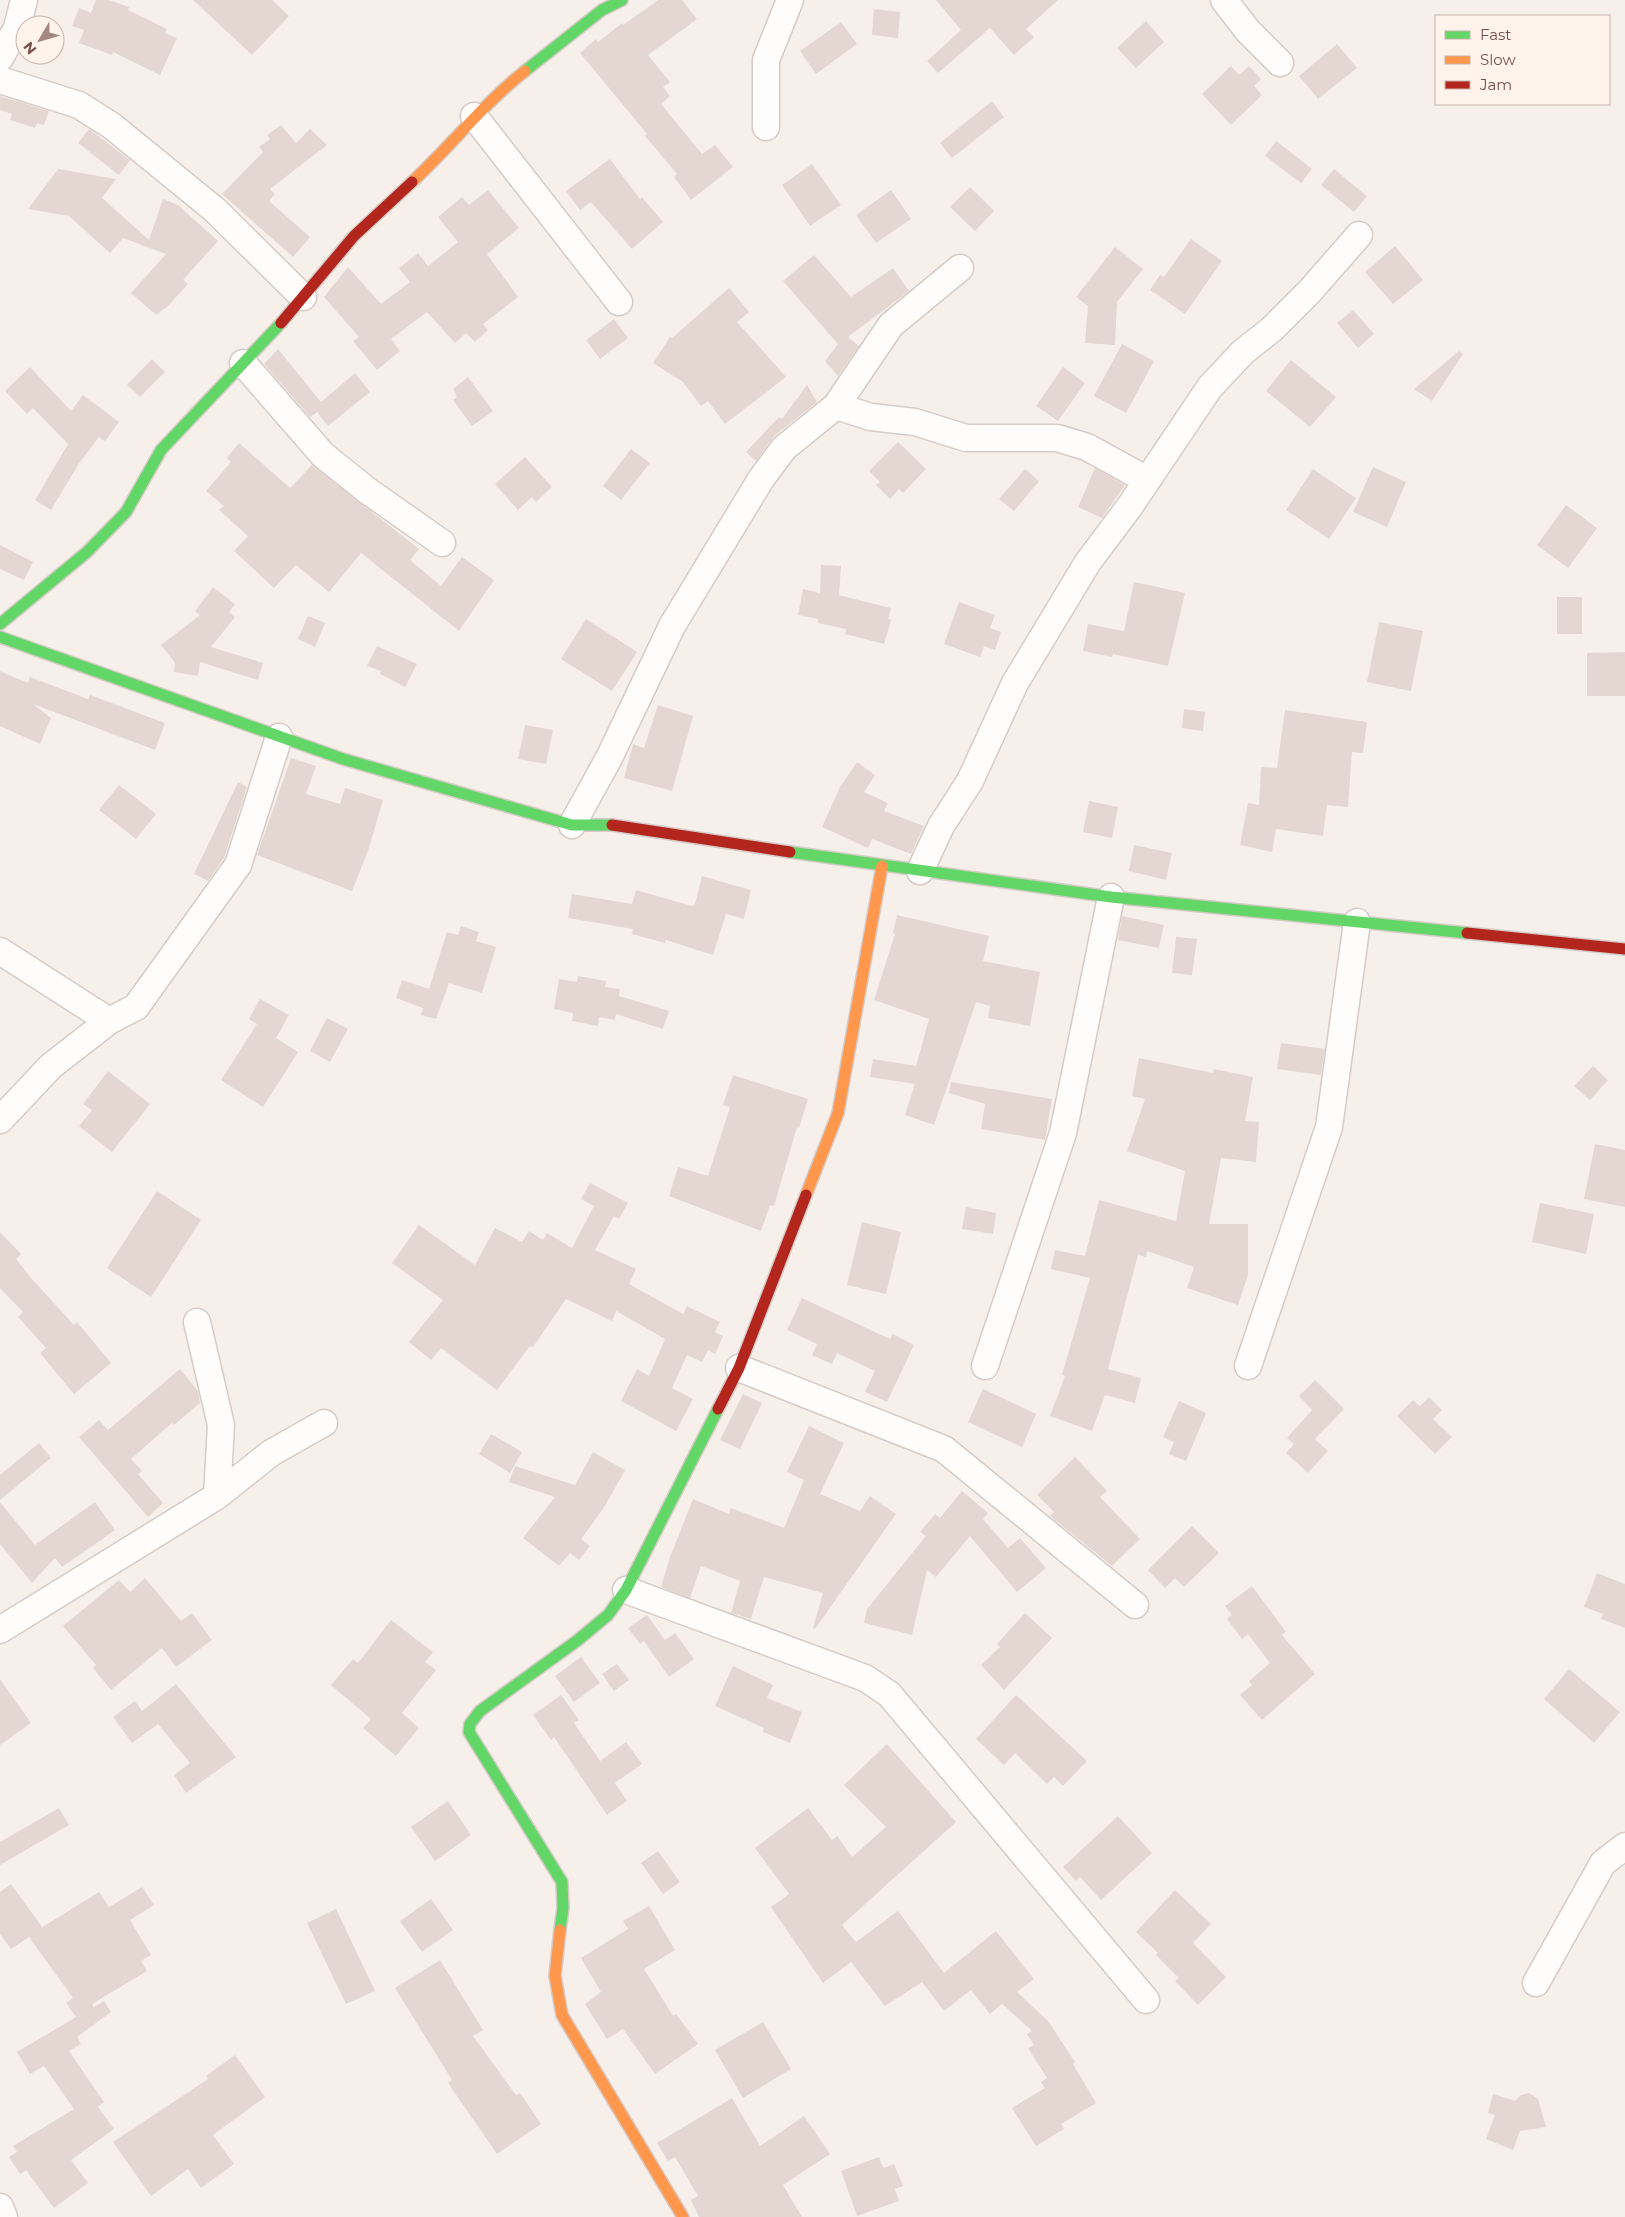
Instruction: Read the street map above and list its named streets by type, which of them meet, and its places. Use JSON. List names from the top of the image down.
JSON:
{
  "legend": ["Fast", "Slow", "Jam"],
  "north": "bottom left"
}
